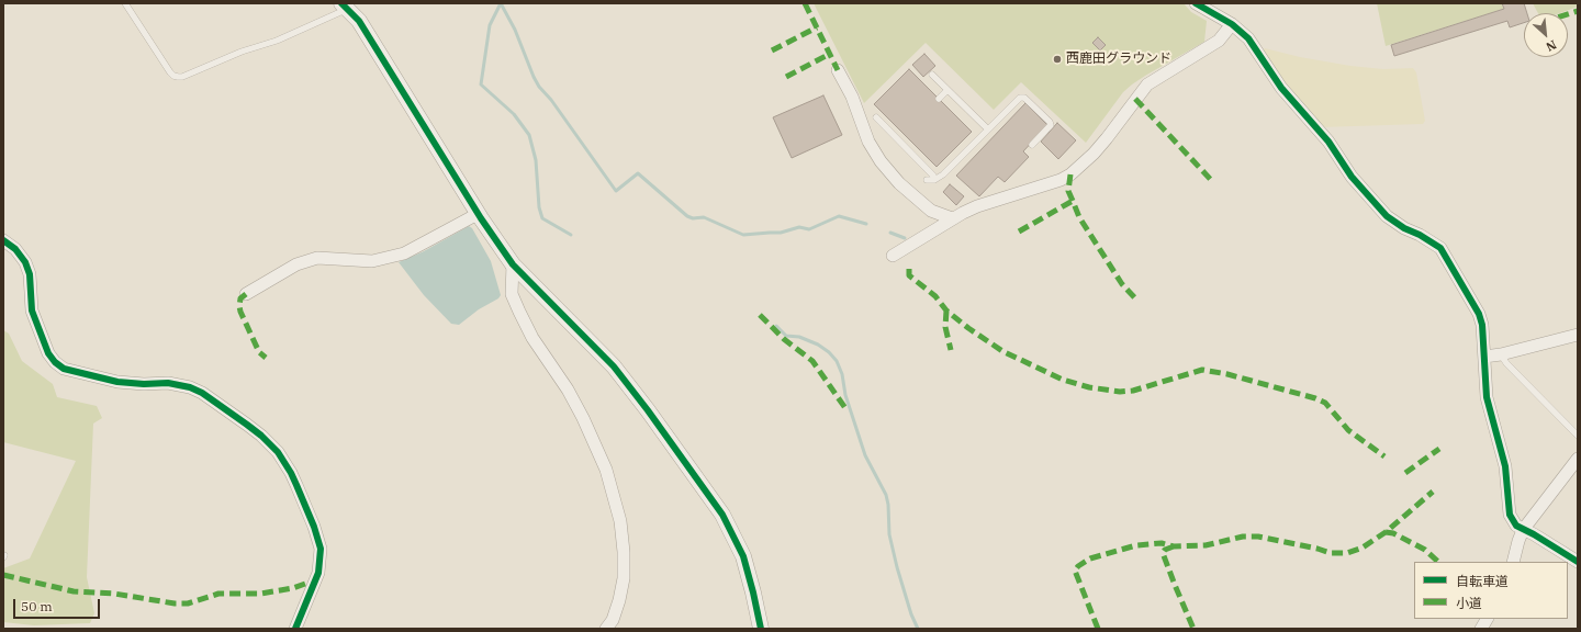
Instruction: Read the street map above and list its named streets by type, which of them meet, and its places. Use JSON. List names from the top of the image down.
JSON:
{
  "places": ["西鹿田グラウンド"],
  "legend": ["自転車道", "小道"],
  "scale_bar": "50 m",
  "north": "bottom right"
}
